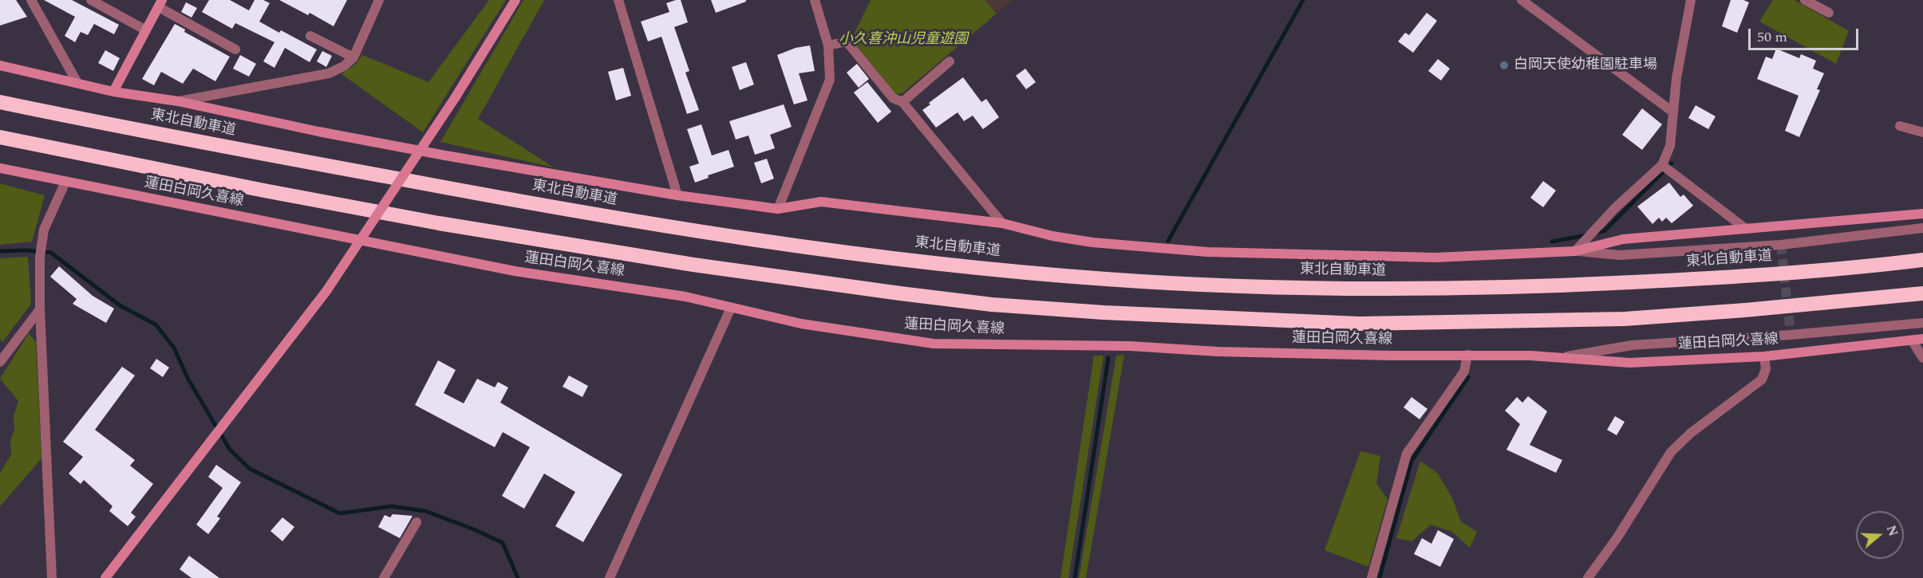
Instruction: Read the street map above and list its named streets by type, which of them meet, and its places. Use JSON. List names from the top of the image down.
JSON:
{
  "streets": {
    "highway": ["東北自動車道"],
    "street": ["蓮田白岡久喜線"]
  },
  "parks": ["小久喜沖山児童遊園"],
  "places": ["白岡天使幼稚園駐車場"],
  "scale_bar": "50 m",
  "north": "right"
}
